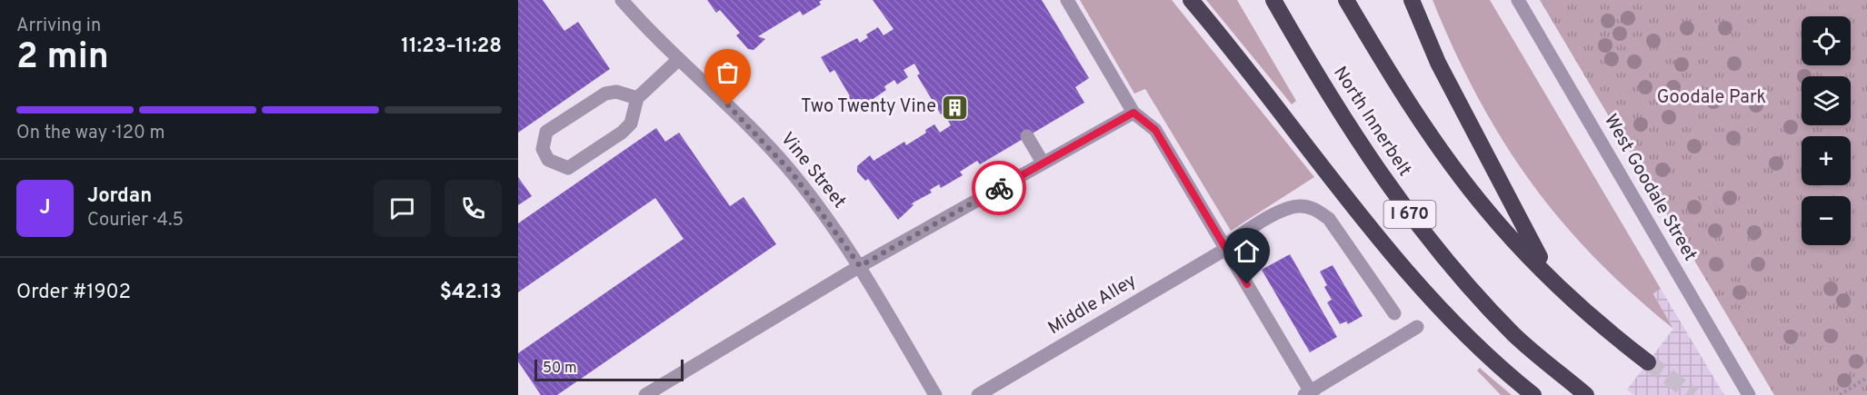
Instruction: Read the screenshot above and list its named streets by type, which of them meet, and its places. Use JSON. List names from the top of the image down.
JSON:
{
  "streets": {
    "highway": ["North Innerbelt", "I 670"],
    "street": ["Vine Street", "West Goodale Street", "Middle Alley"]
  },
  "parks": ["Goodale Park"],
  "places": {
    "building": ["Two Twenty Vine"]
  },
  "scale_bar": "50 m",
  "page": {
    "heading": ["2 min", "Arriving in", "11:23–11:28"],
    "panel": [
      "Jordan",
      "Courier · 4.5",
      "Order #1902",
      "$42.13"
    ],
    "map_buttons": ["+", "−"],
    "bar": "On the way · 120 m",
    "round": "J",
    "scale": "50 m"
  }
}
